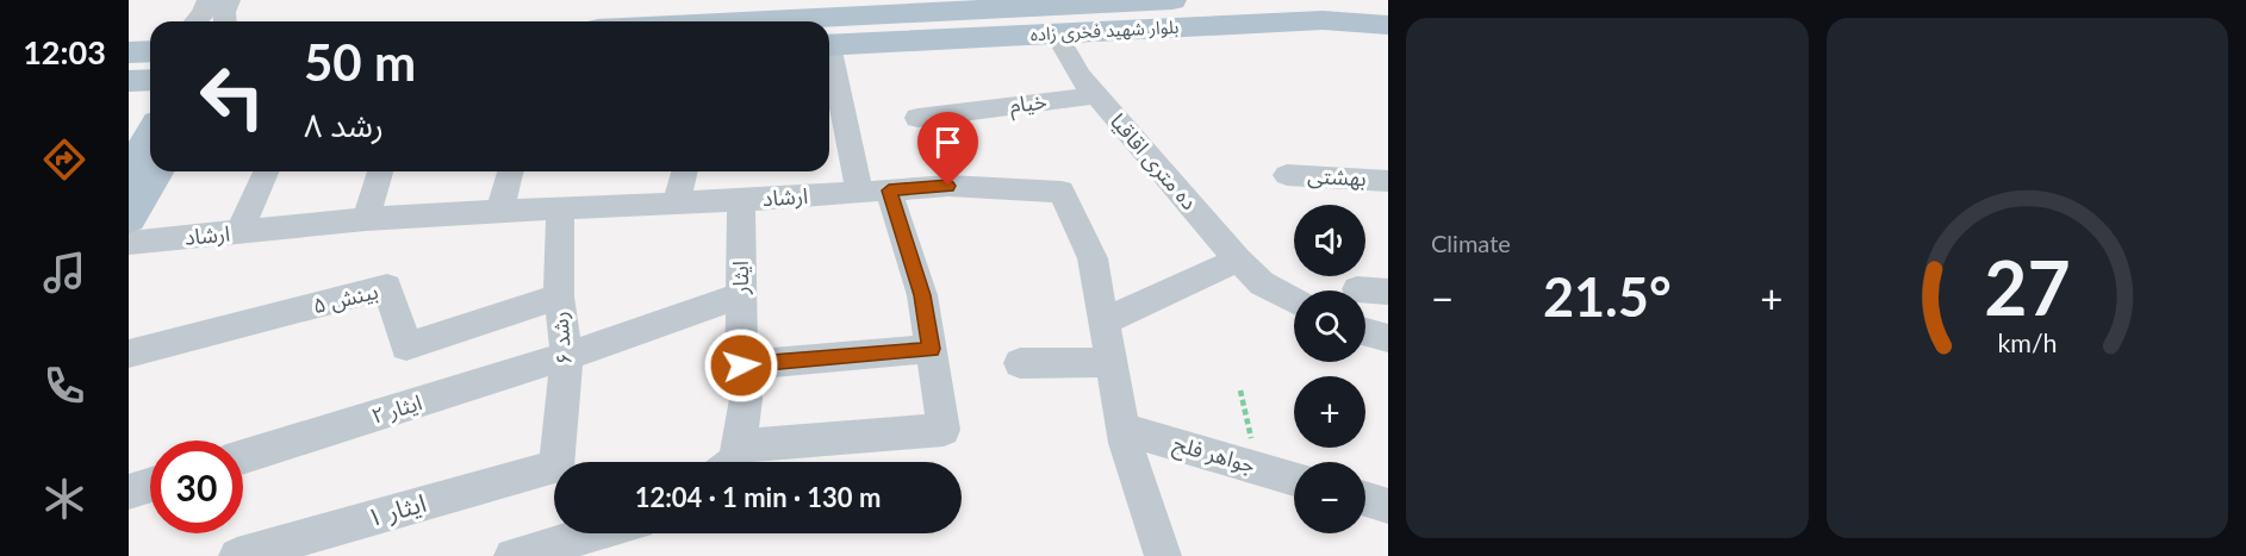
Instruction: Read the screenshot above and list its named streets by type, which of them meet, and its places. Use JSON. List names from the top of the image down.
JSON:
{
  "streets": {
    "main road": ["بلوار شهید فخری زاده"],
    "street": [
      "خیام",
      "ده متری اقاقیا",
      "بهشتی",
      "ارشاد",
      "ایثار",
      "بینش ۵",
      "رشد ۶",
      "ایثار ۲",
      "جواهر فلح",
      "ایثار ۱"
    ]
  },
  "crossings": [
    ["بلوار شهید فخری زاده", "ده متری اقاقیا"],
    ["خیام", "ده متری اقاقیا"],
    ["ارشاد", "ایثار"],
    ["ارشاد", "رشد ۶"],
    ["ارشاد", "جواهر فلح"],
    ["ایثار", "ایثار ۲"],
    ["بینش ۵", "رشد ۶"],
    ["رشد ۶", "ایثار ۲"]
  ],
  "page": {
    "tabs": "12:03",
    "tile": "Climate",
    "turn": ["50 m", "رشد ۸"],
    "map_buttons": ["+", "−"],
    "heat": ["−", "21.5°", "+"],
    "limit": "30",
    "trip": "12:04 · 1 min · 130 m",
    "gauge": ["27", "km/h"]
  }
}
